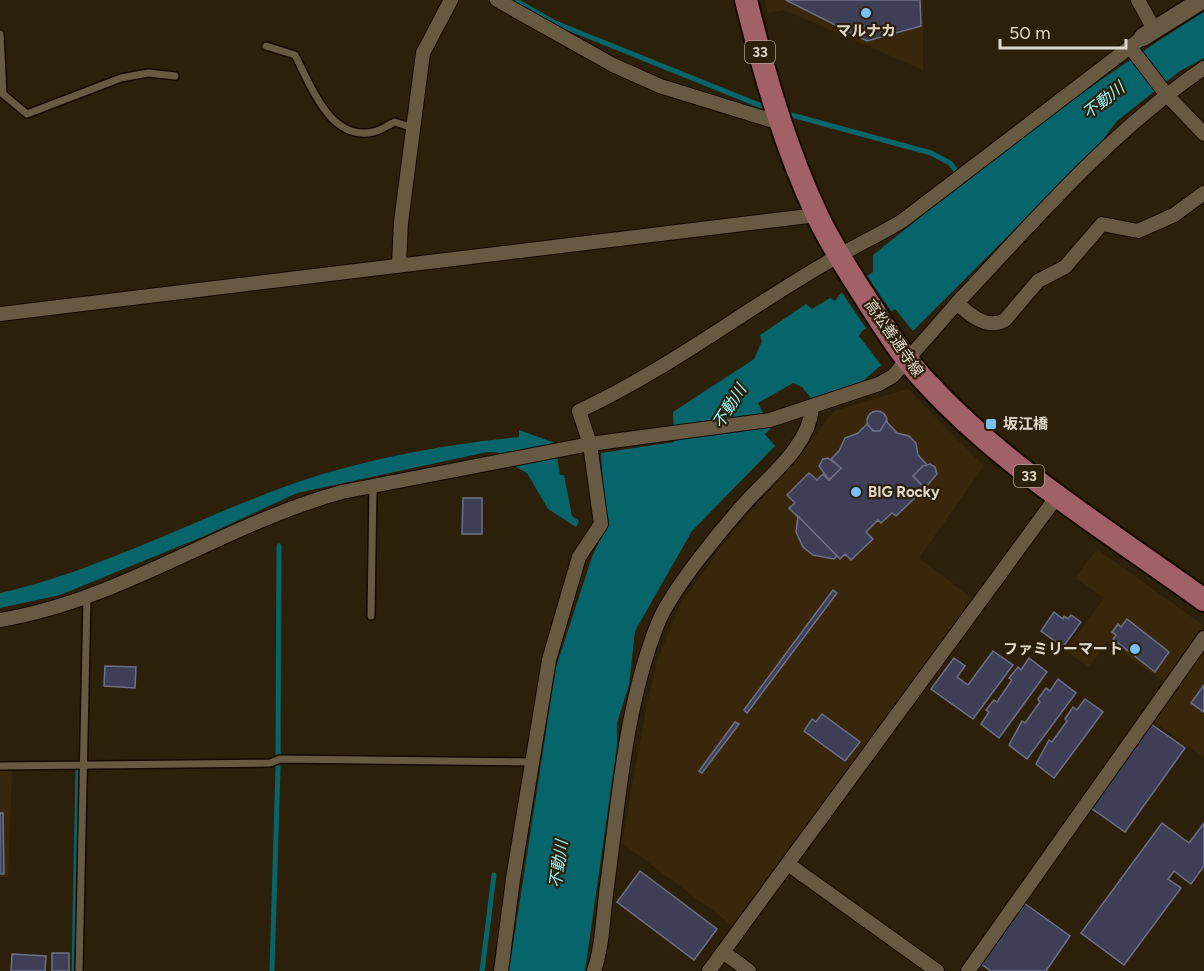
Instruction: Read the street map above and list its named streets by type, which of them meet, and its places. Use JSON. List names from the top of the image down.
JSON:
{
  "streets": {
    "main road": ["33", "高松善通寺線"]
  },
  "water": ["不動川"],
  "places": {
    "other": ["マルナカ", "BIG Rocky", "ファミリーマート"],
    "transit": ["坂江橋"]
  },
  "scale_bar": "50 m"
}
